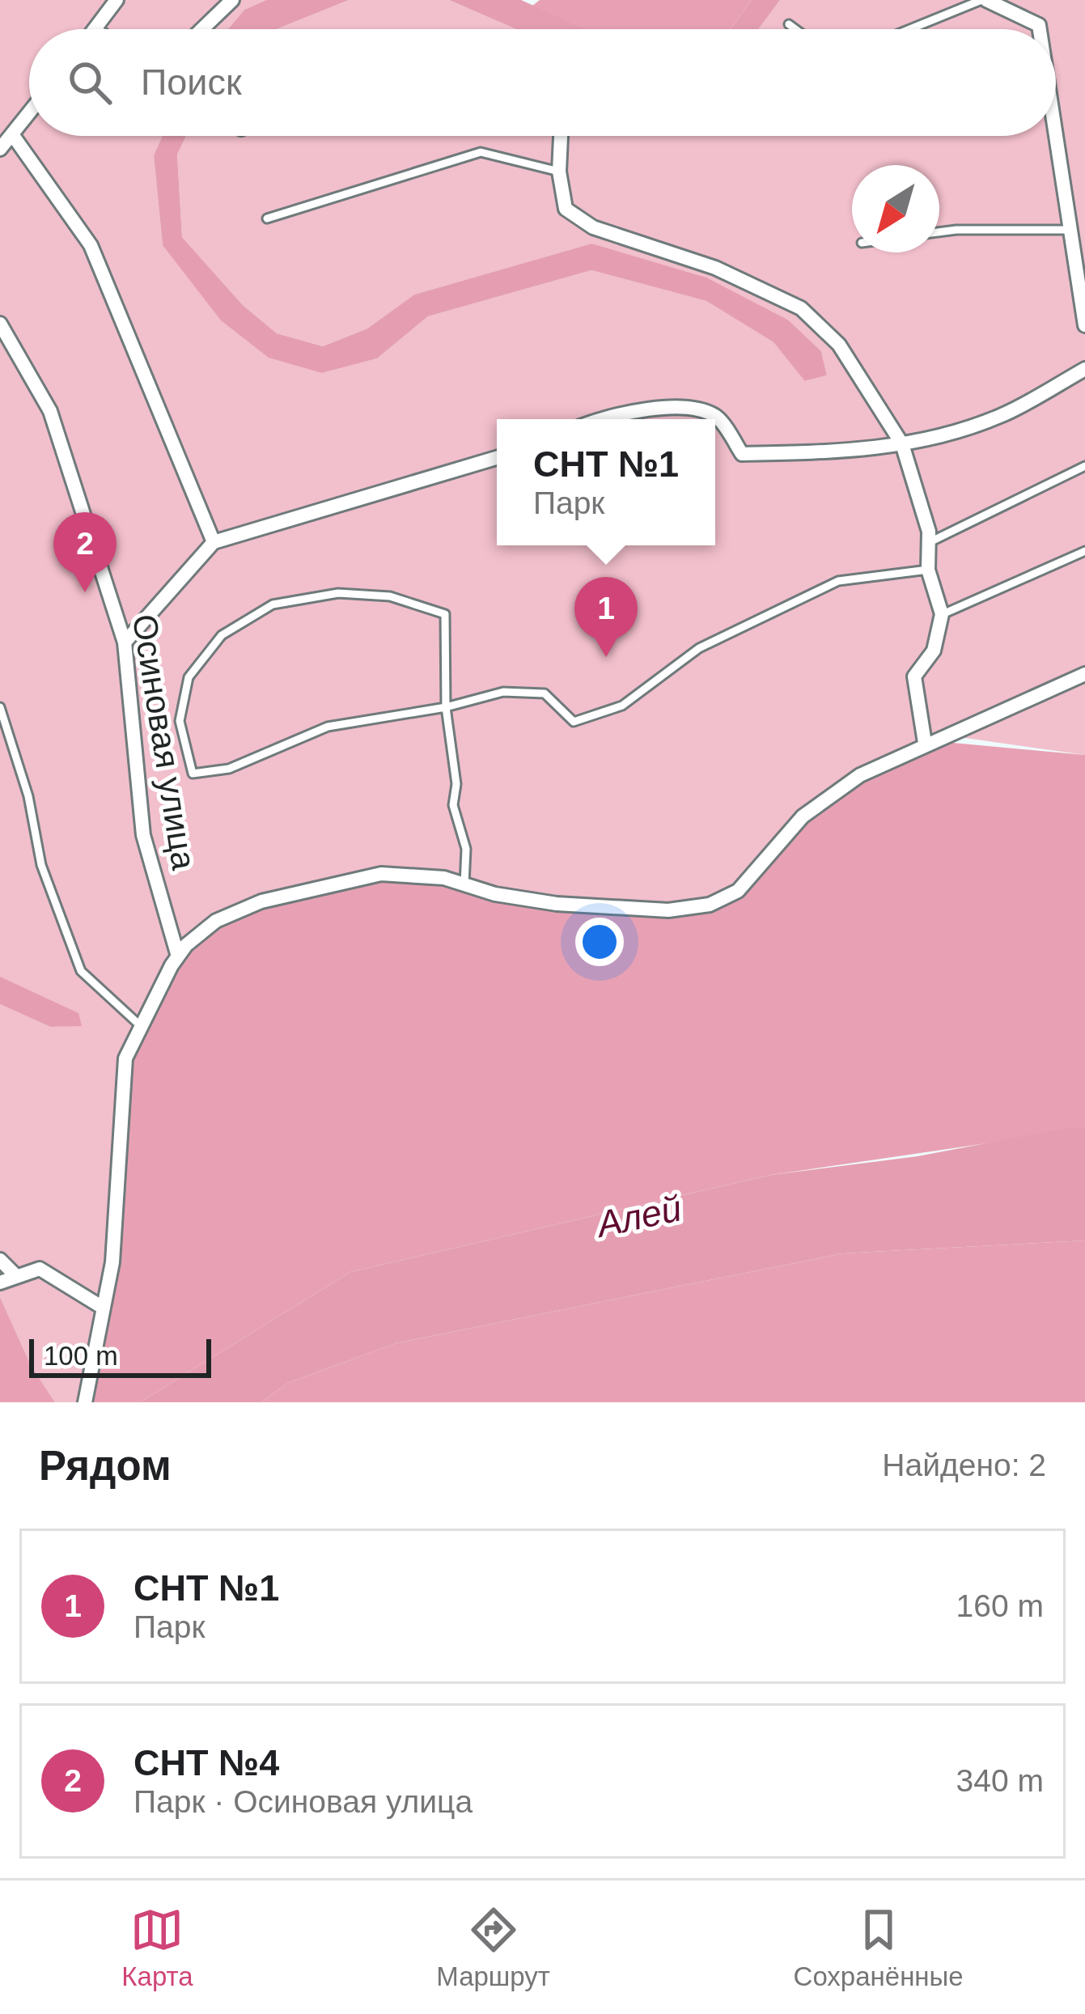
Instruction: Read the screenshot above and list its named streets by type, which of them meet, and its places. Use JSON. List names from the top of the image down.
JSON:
{
  "streets": {
    "street": ["Осиновая улица"]
  },
  "water": ["Алей"],
  "scale_bar": "100 m",
  "north": "bottom left",
  "page": {
    "search": "Поиск",
    "popup": ["СНТ №1", "Парк"],
    "pins": ["2", "1"],
    "scale": "100 m",
    "heading": ["Рядом", "Найдено: 2"],
    "list": [
      {
        "mark": "1",
        "name": "СНТ №1",
        "note": "Парк",
        "value": "160 m"
      },
      {
        "mark": "2",
        "name": "СНТ №4",
        "note": "Парк · Осиновая улица",
        "value": "340 m"
      }
    ],
    "nav": ["Карта", "Маршрут", "Сохранённые"]
  }
}
